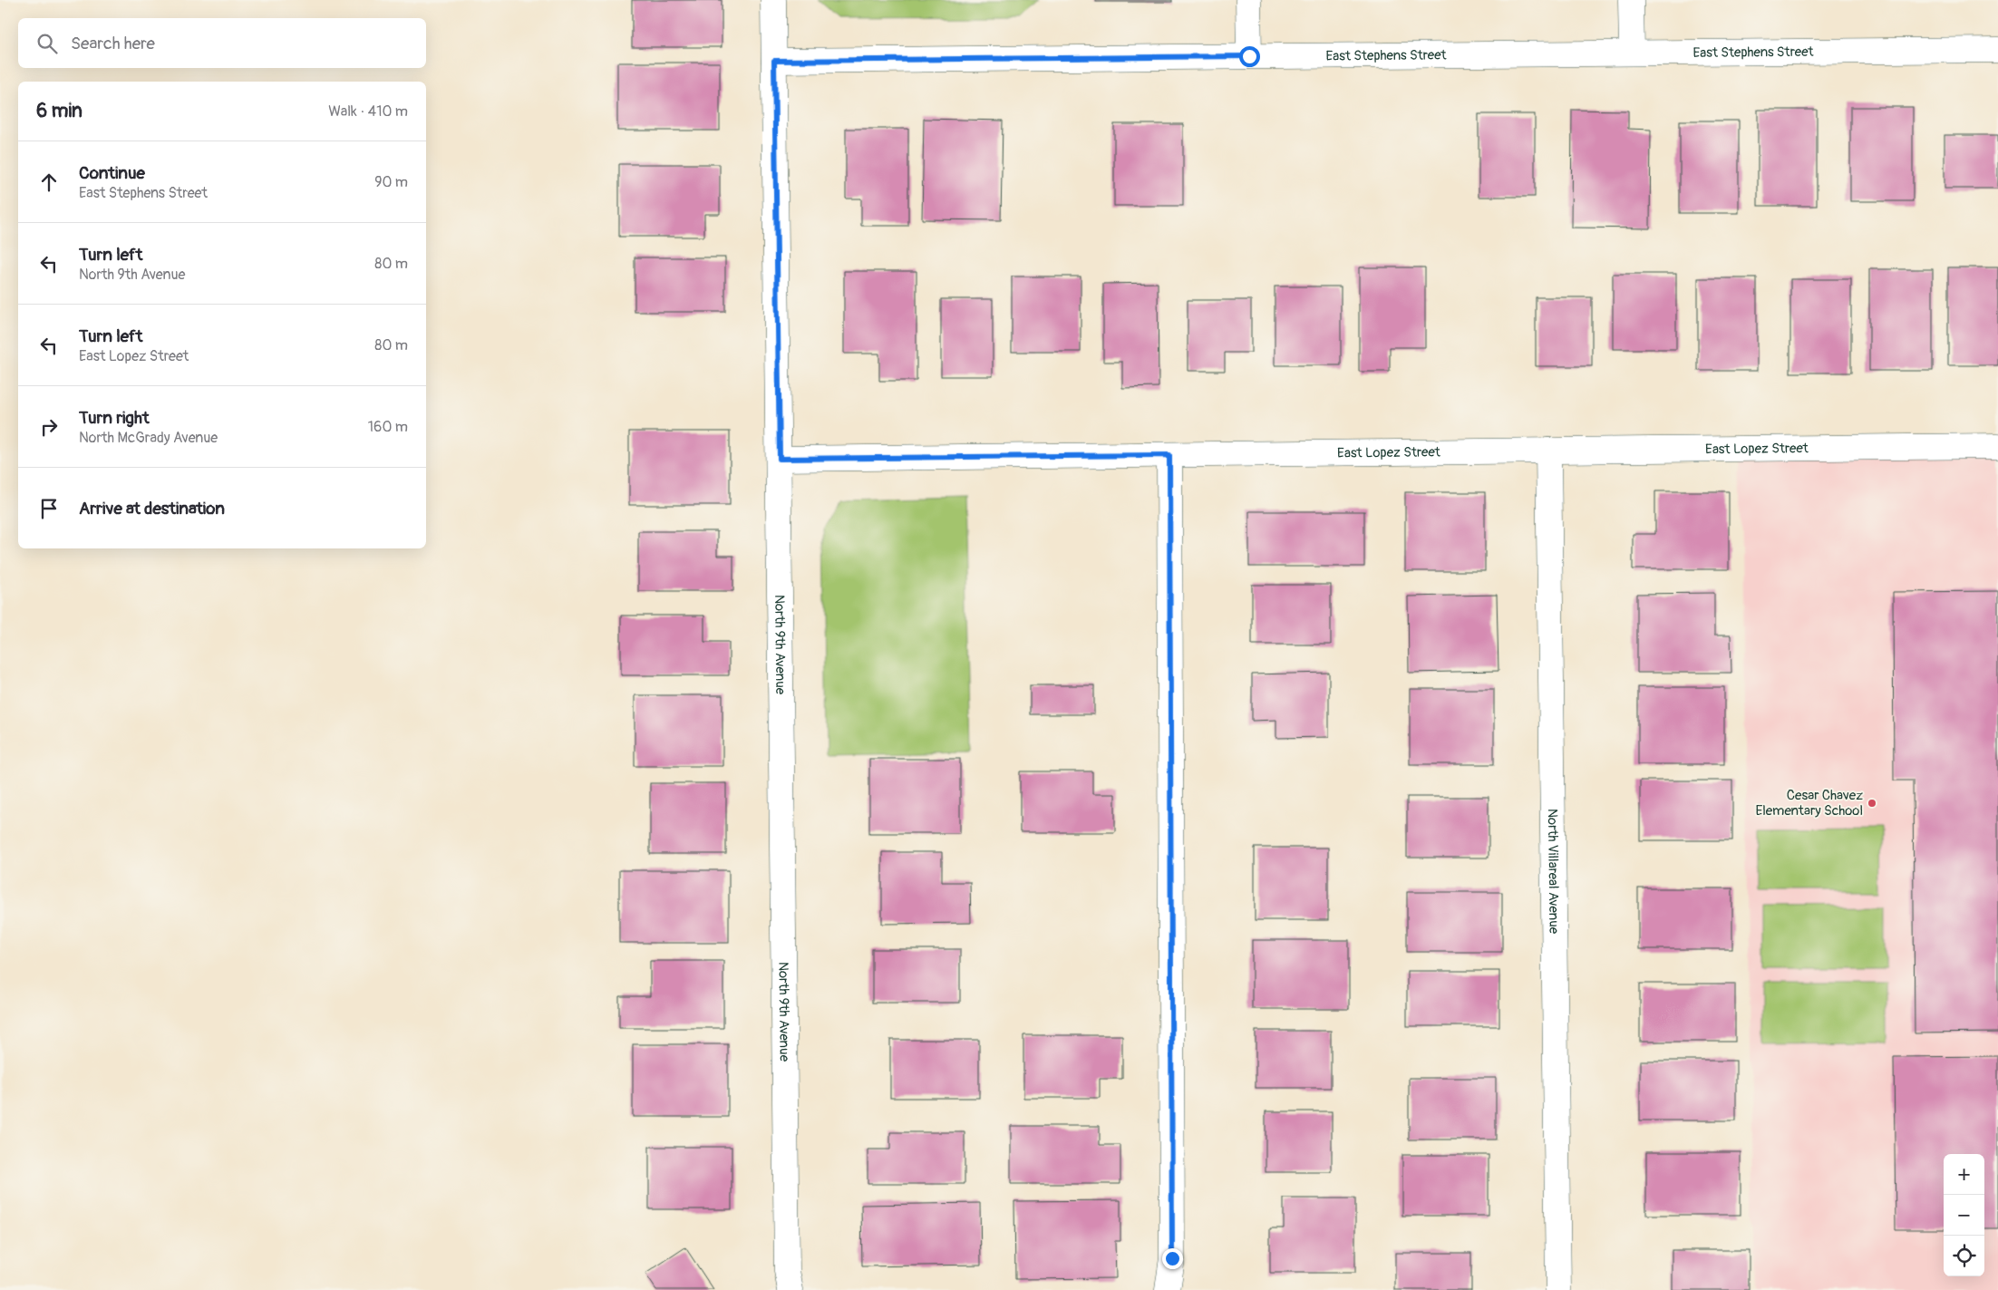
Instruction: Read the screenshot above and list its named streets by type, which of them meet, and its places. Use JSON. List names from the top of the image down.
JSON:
{
  "streets": {
    "street": [
      "East Stephens Street",
      "East Lopez Street",
      "North 9th Avenue",
      "North Villareal Avenue"
    ]
  },
  "crossings": [
    ["East Stephens Street", "North 9th Avenue"],
    ["East Lopez Street", "North 9th Avenue"],
    ["East Lopez Street", "North Villareal Avenue"]
  ],
  "places": ["Cesar Chavez Elementary School"],
  "page": {
    "search": "Search here",
    "heading": ["6 min", "Walk · 410 m"],
    "list": [
      ["Continue", "East Stephens Street", "90 m"],
      ["Turn left", "North 9th Avenue", "80 m"],
      ["Turn left", "East Lopez Street", "80 m"],
      ["Turn right", "North McGrady Avenue", "160 m"],
      "Arrive at destination"
    ],
    "map_buttons": ["+", "−"]
  }
}
